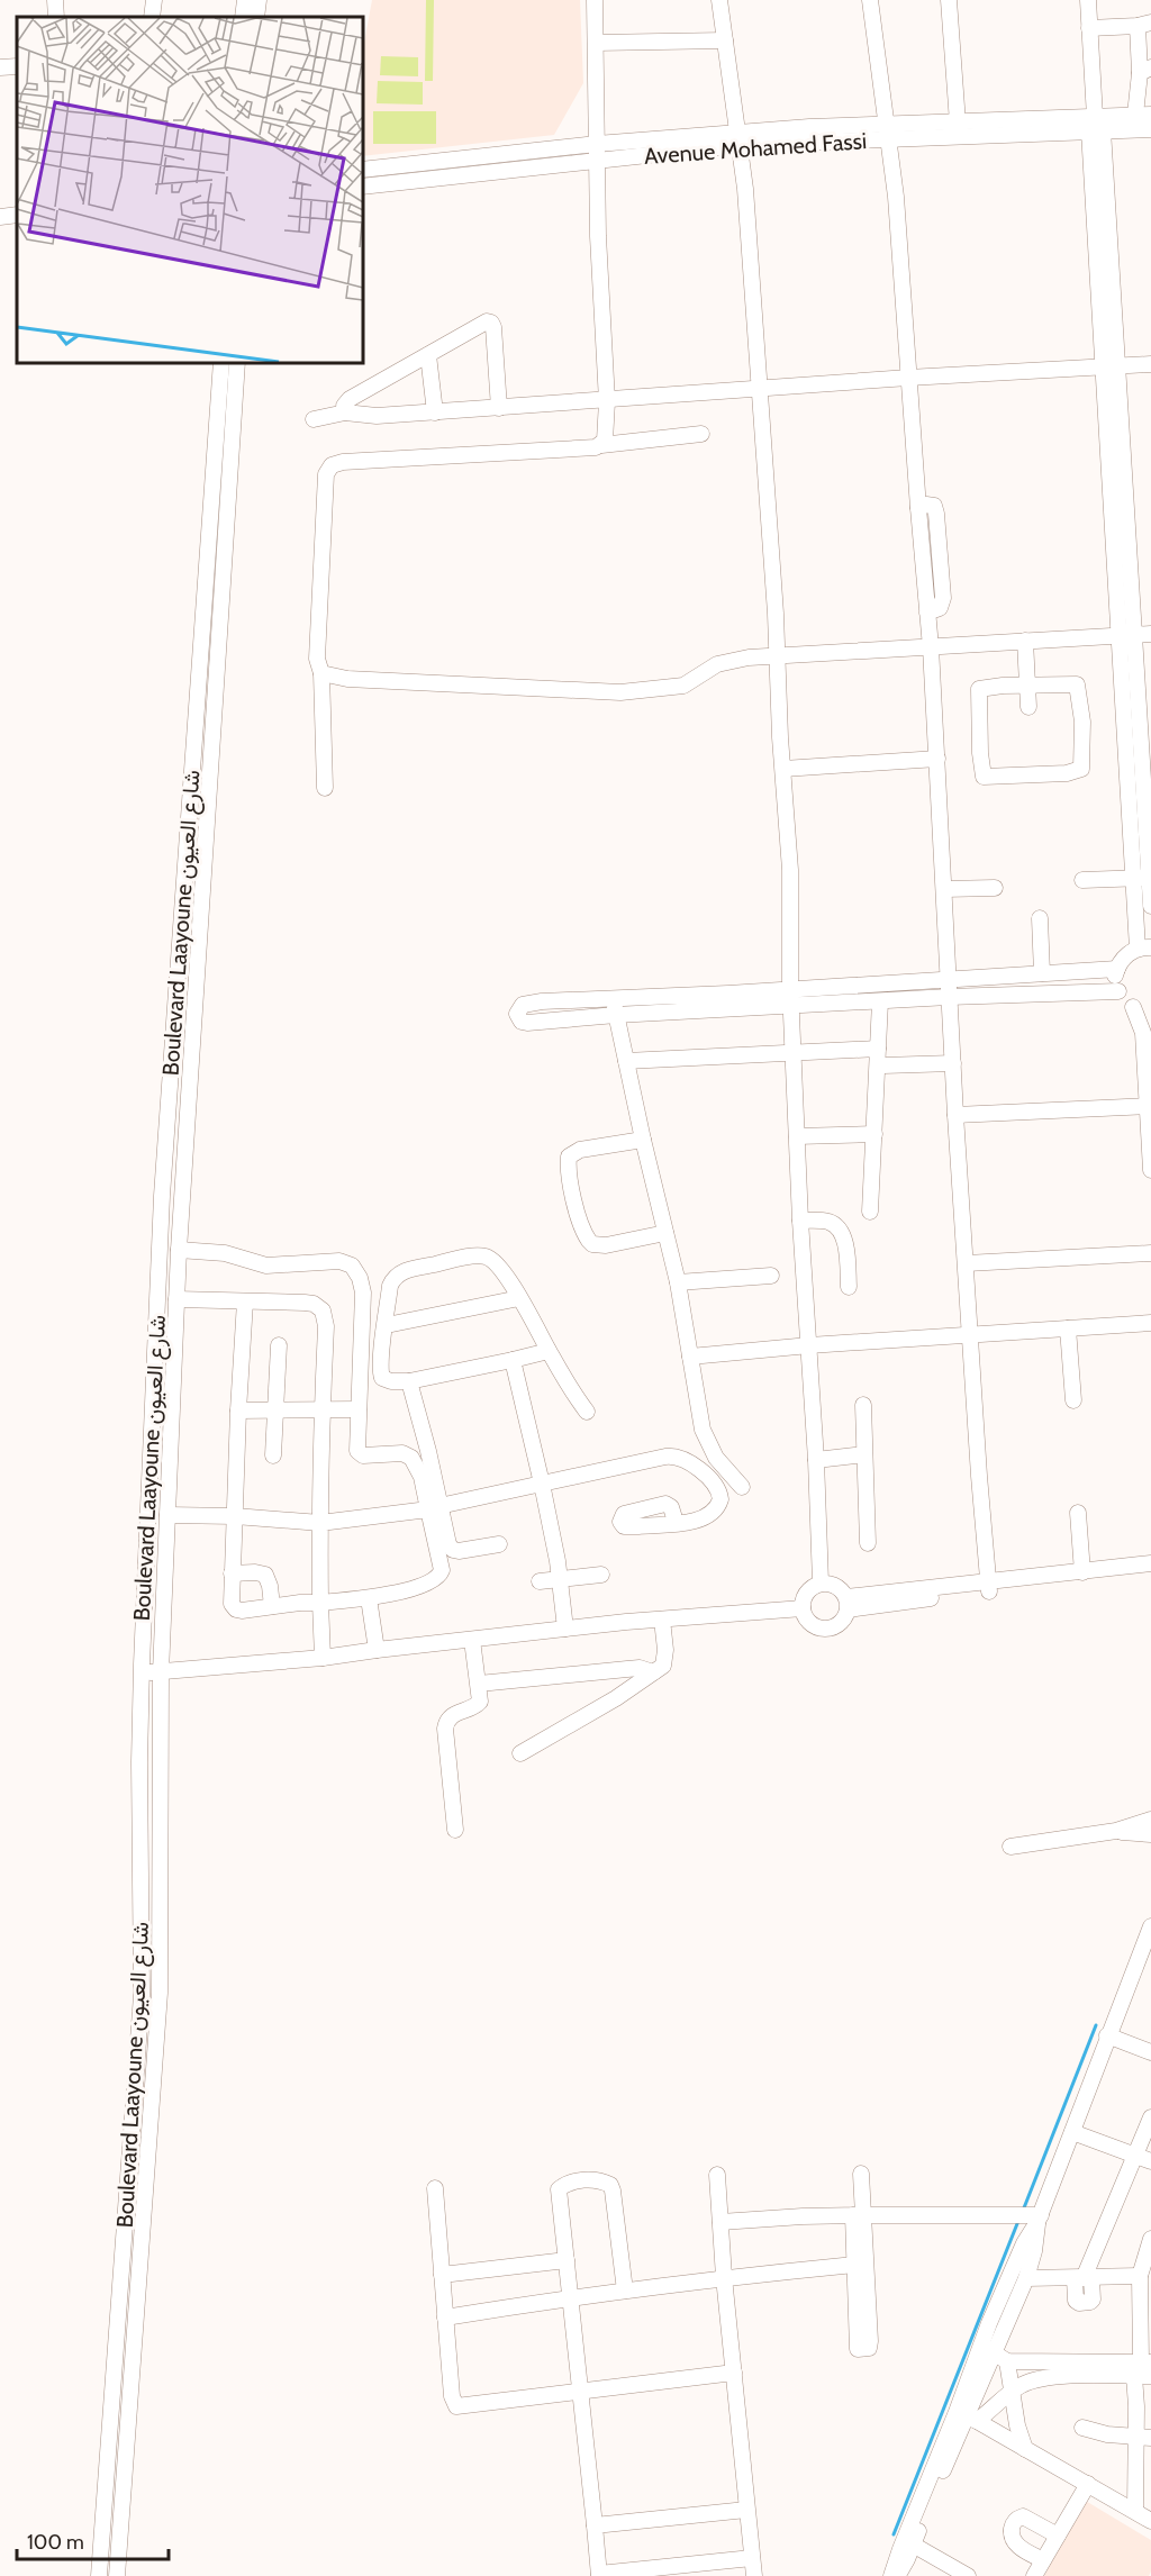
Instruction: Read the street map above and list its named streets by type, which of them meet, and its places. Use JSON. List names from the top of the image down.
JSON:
{
  "streets": {
    "street": ["Avenue Mohamed Fassi", "Boulevard Laayoune شارع العيون"]
  },
  "scale_bar": "100 m"
}
